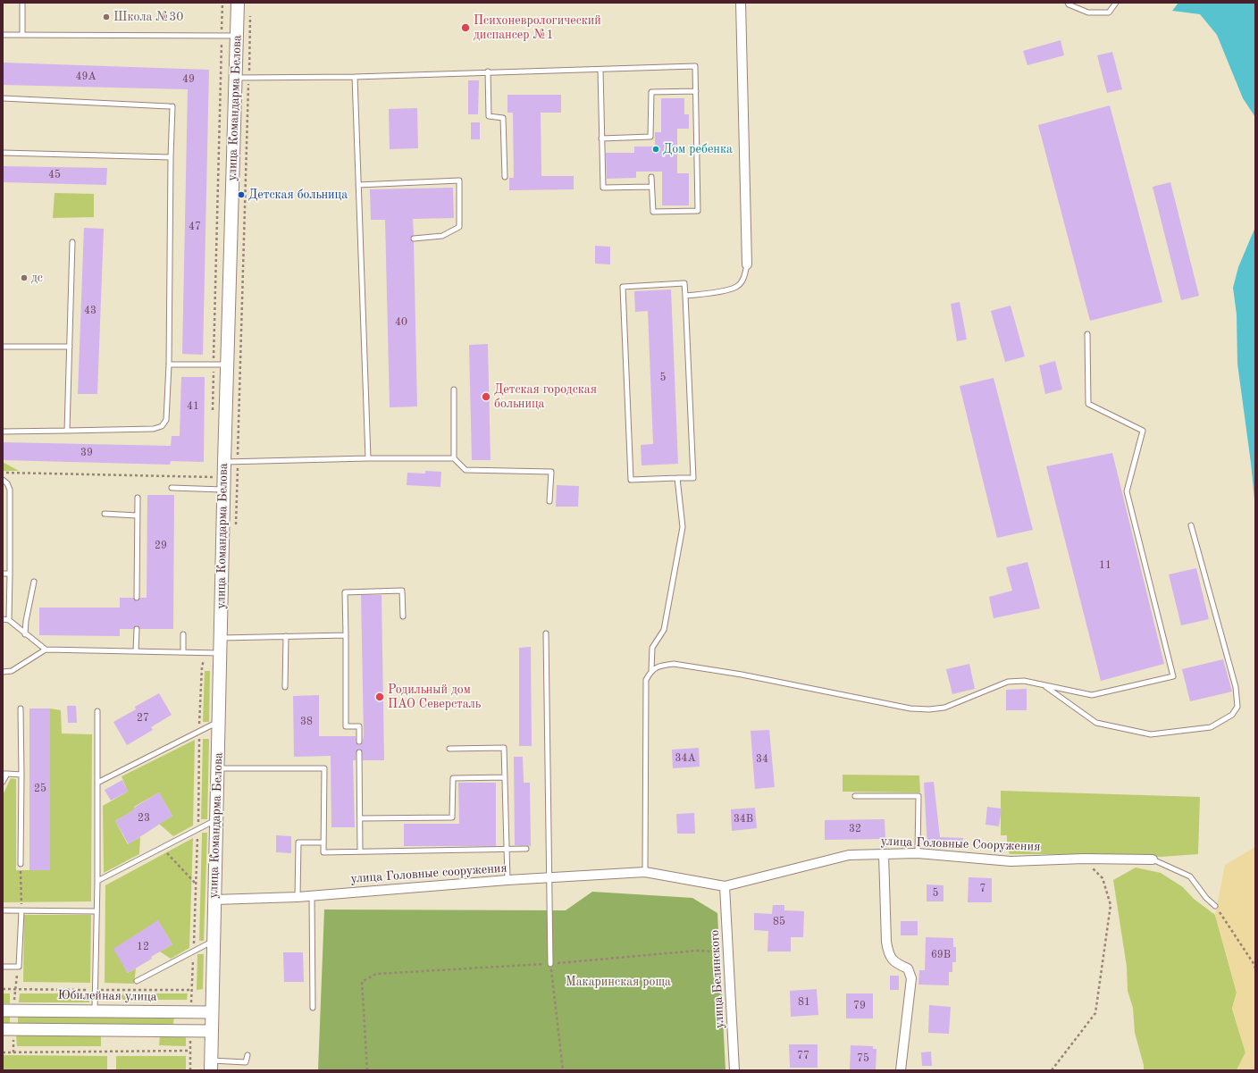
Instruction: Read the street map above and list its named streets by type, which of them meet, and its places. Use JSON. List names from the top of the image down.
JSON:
{
  "streets": {
    "main road": ["улица Командарма Белова"],
    "street": [
      "улица Головные Сооружения",
      "улица Головные сооружения",
      "улица Белинского",
      "Юбилейная улица"
    ]
  },
  "crossings": [
    ["улица Командарма Белова", "улица Головные сооружения"],
    ["улица Командарма Белова", "Юбилейная улица"],
    ["улица Головные Сооружения", "улица Головные сооружения"],
    ["улица Головные Сооружения", "улица Белинского"]
  ],
  "parks": ["Макаринская роща"],
  "places": [
    "Школа №30",
    "Психоневрологический диспансер №1",
    "Дом ребенка",
    "Детская больница",
    "дс",
    "Детская городская больница",
    "Родильный дом ПАО Северсталь"
  ],
  "house_numbers": [
    "49А",
    "49",
    "45",
    "47",
    "43",
    "40",
    "5",
    "41",
    "39",
    "29",
    "11",
    "27",
    "38",
    "34А",
    "34",
    "25",
    "23",
    "34В",
    "32",
    "7",
    "5",
    "85",
    "12",
    "69В",
    "81",
    "79",
    "77",
    "75"
  ]
}
